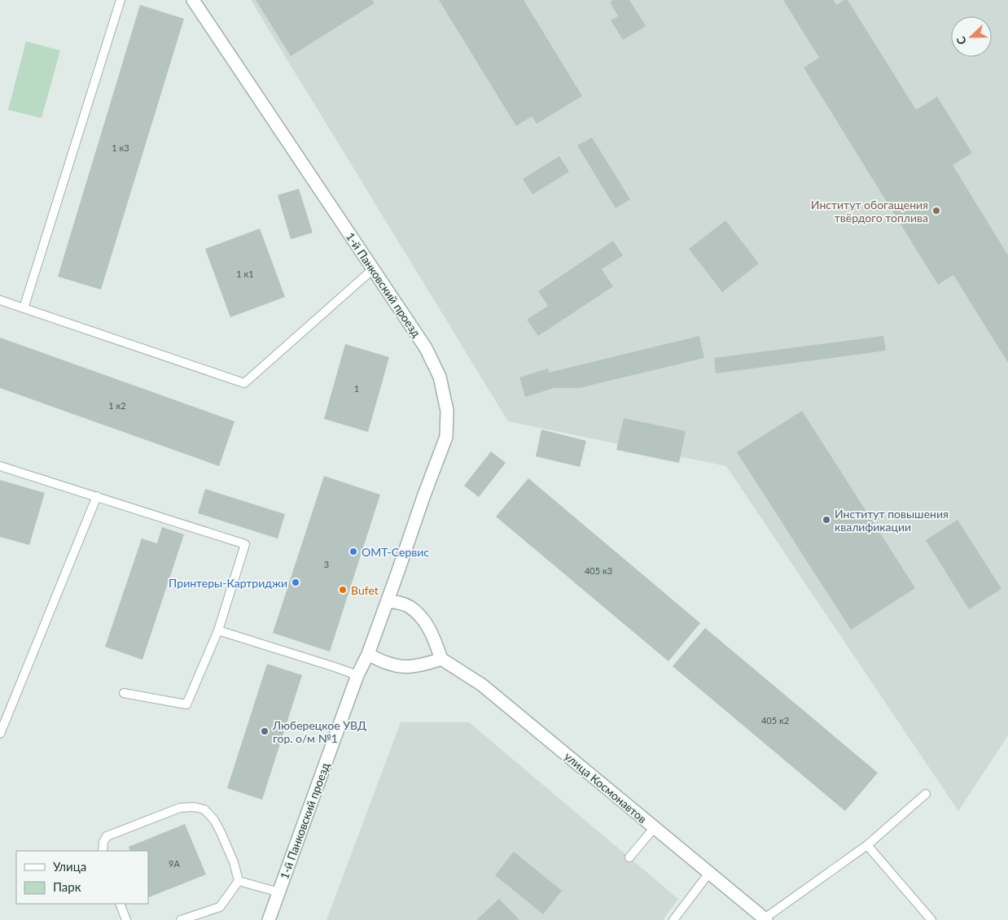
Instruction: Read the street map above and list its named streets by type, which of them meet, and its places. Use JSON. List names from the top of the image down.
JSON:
{
  "streets": {
    "street": ["1-й Панковский проезд", "улица Космонавтов"]
  },
  "places": [
    "Институт обогащения твёрдого топлива",
    "Институт повышения квалификации",
    "ОМТ-Сервис",
    "Принтеры-Картриджи",
    "Bufet",
    "Люберецкое УВД гор. о/м №1"
  ],
  "house_numbers": [
    "1 к3",
    "1 к1",
    "1",
    "1 к2",
    "3",
    "405 к3",
    "405 к2",
    "9А"
  ],
  "legend": ["Улица", "Парк"],
  "north": "left"
}
